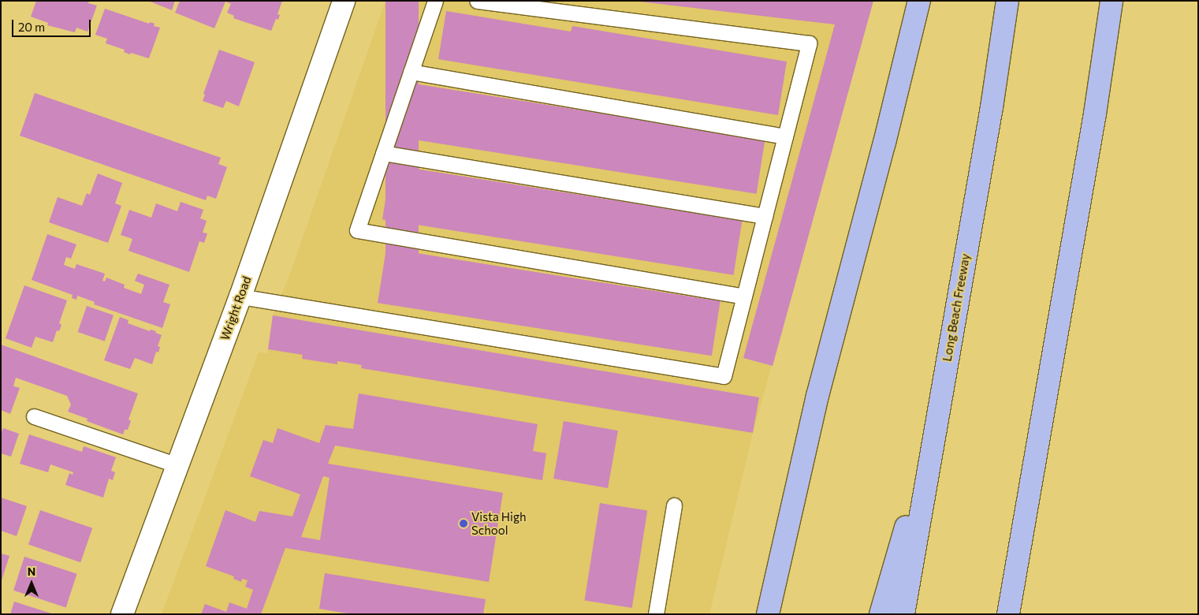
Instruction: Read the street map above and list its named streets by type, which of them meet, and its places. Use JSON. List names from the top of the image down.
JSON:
{
  "streets": {
    "highway": ["Long Beach Freeway"],
    "street": ["Wright Road"]
  },
  "places": ["Vista High School"],
  "scale_bar": "20 m",
  "north": "top"
}
